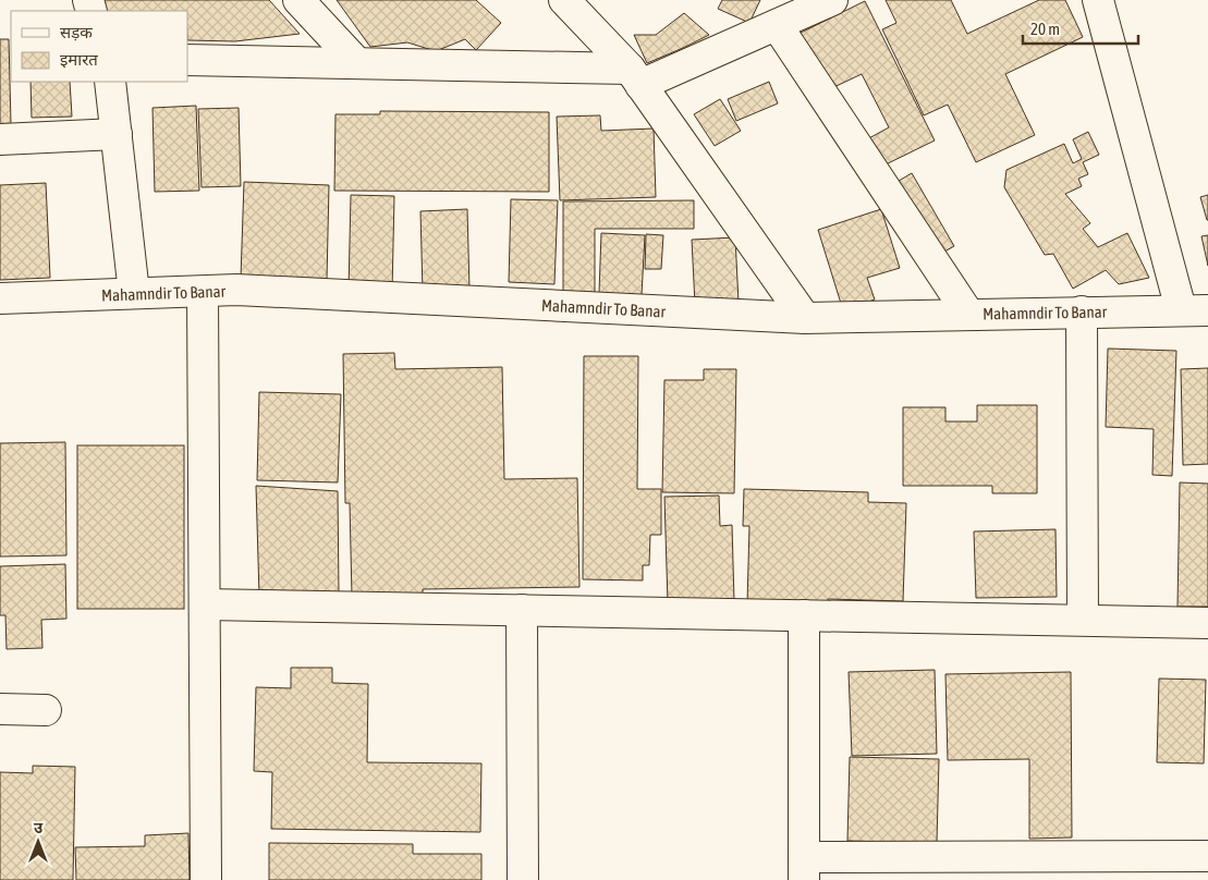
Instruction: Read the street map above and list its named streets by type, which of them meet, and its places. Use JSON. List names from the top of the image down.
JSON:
{
  "streets": {
    "street": ["Mahamndir To Banar"]
  },
  "legend": ["सड़क", "इमारत"],
  "scale_bar": "20 m",
  "north": "top"
}
